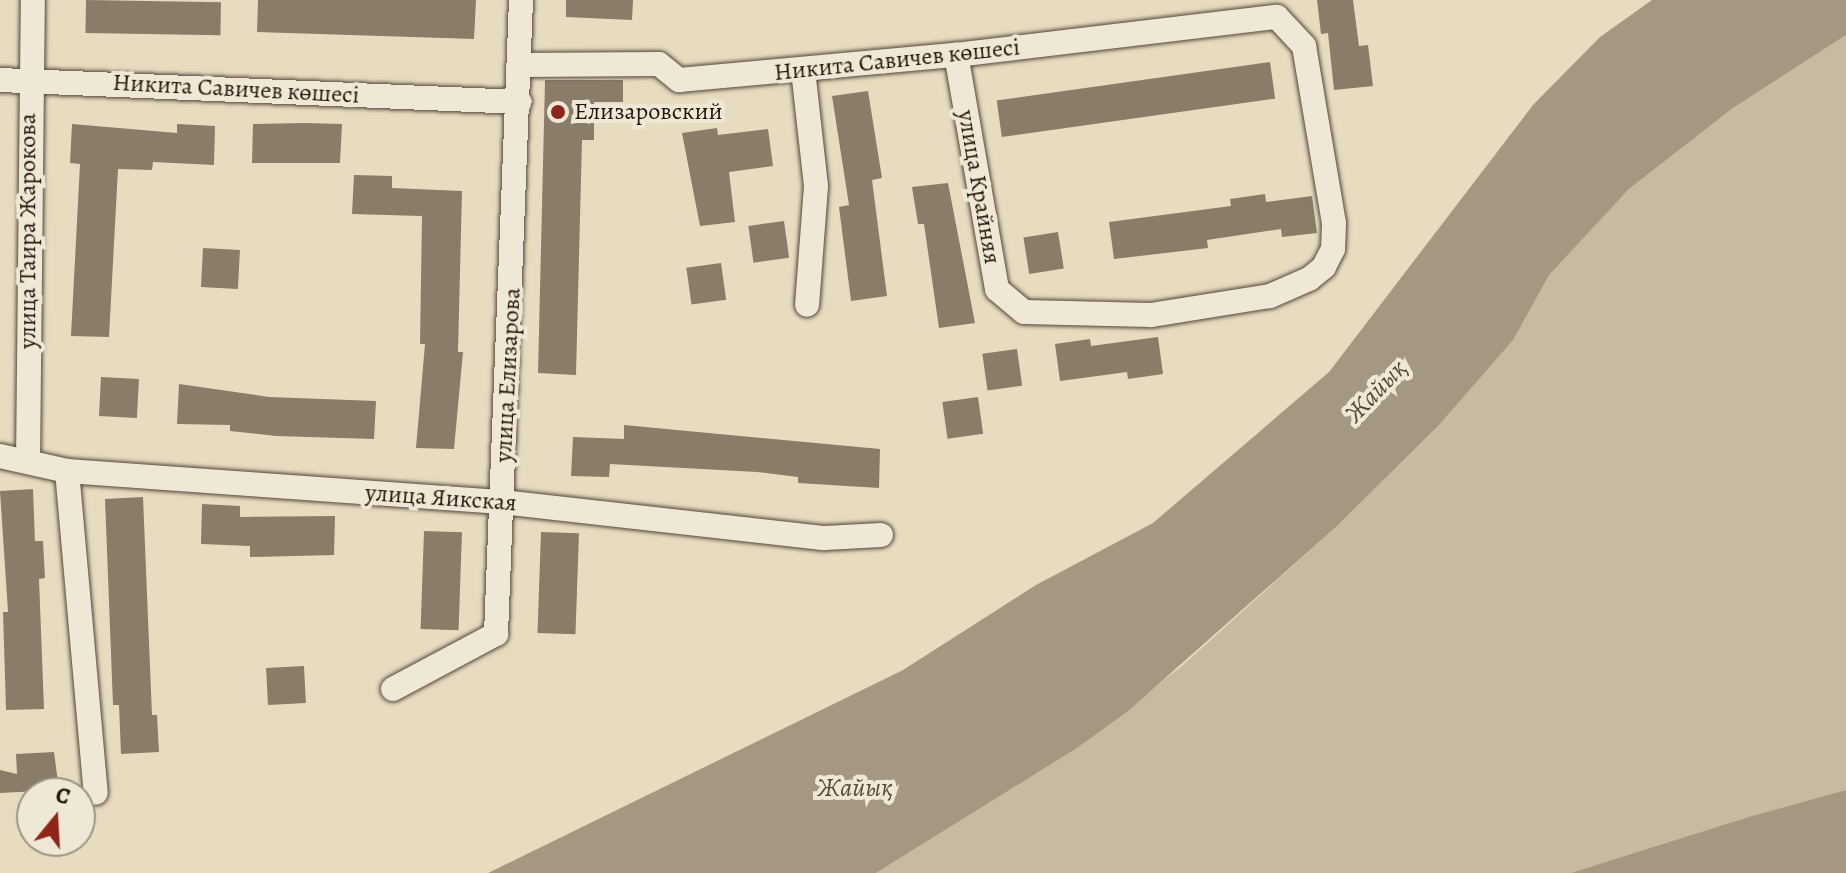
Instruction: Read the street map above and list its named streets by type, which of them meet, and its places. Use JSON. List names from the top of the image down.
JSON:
{
  "streets": {
    "street": [
      "Никита Савичев көшесі",
      "улица Крайняя",
      "улица Таира Жарокова",
      "улица Елизарова",
      "улица Яикская"
    ]
  },
  "crossings": [
    ["Никита Савичев көшесі", "улица Крайняя"],
    ["Никита Савичев көшесі", "улица Таира Жарокова"],
    ["Никита Савичев көшесі", "улица Елизарова"],
    ["улица Таира Жарокова", "улица Яикская"],
    ["улица Елизарова", "улица Яикская"]
  ],
  "water": ["Жайық"],
  "places": ["Елизаровский"],
  "north": "top"
}
